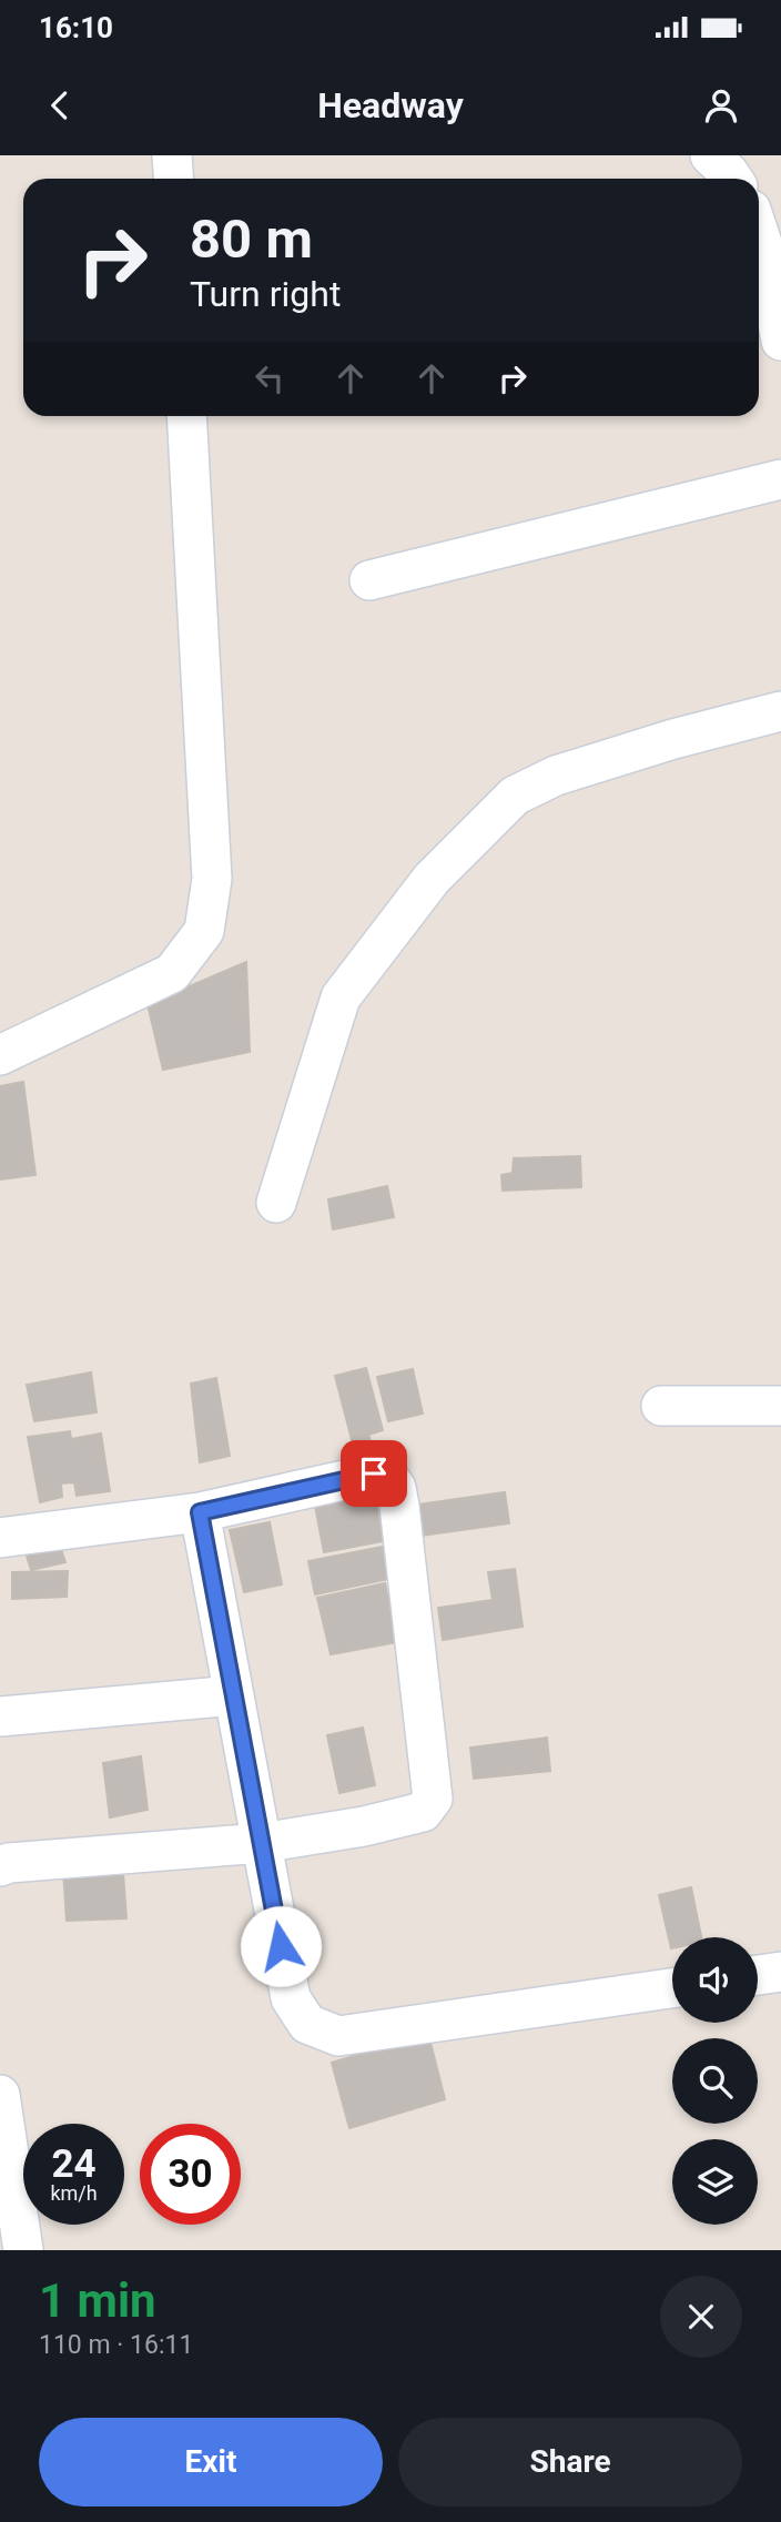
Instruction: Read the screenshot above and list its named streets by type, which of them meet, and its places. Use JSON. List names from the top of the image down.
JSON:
{
  "page": {
    "status": "16:10",
    "header": "Headway",
    "turn": ["80 m", "Turn right"],
    "speed": "24 km/h",
    "limit": "30",
    "heading": ["1 min", "110 m · 16:11"],
    "buttons": ["Exit", "Share"]
  }
}
